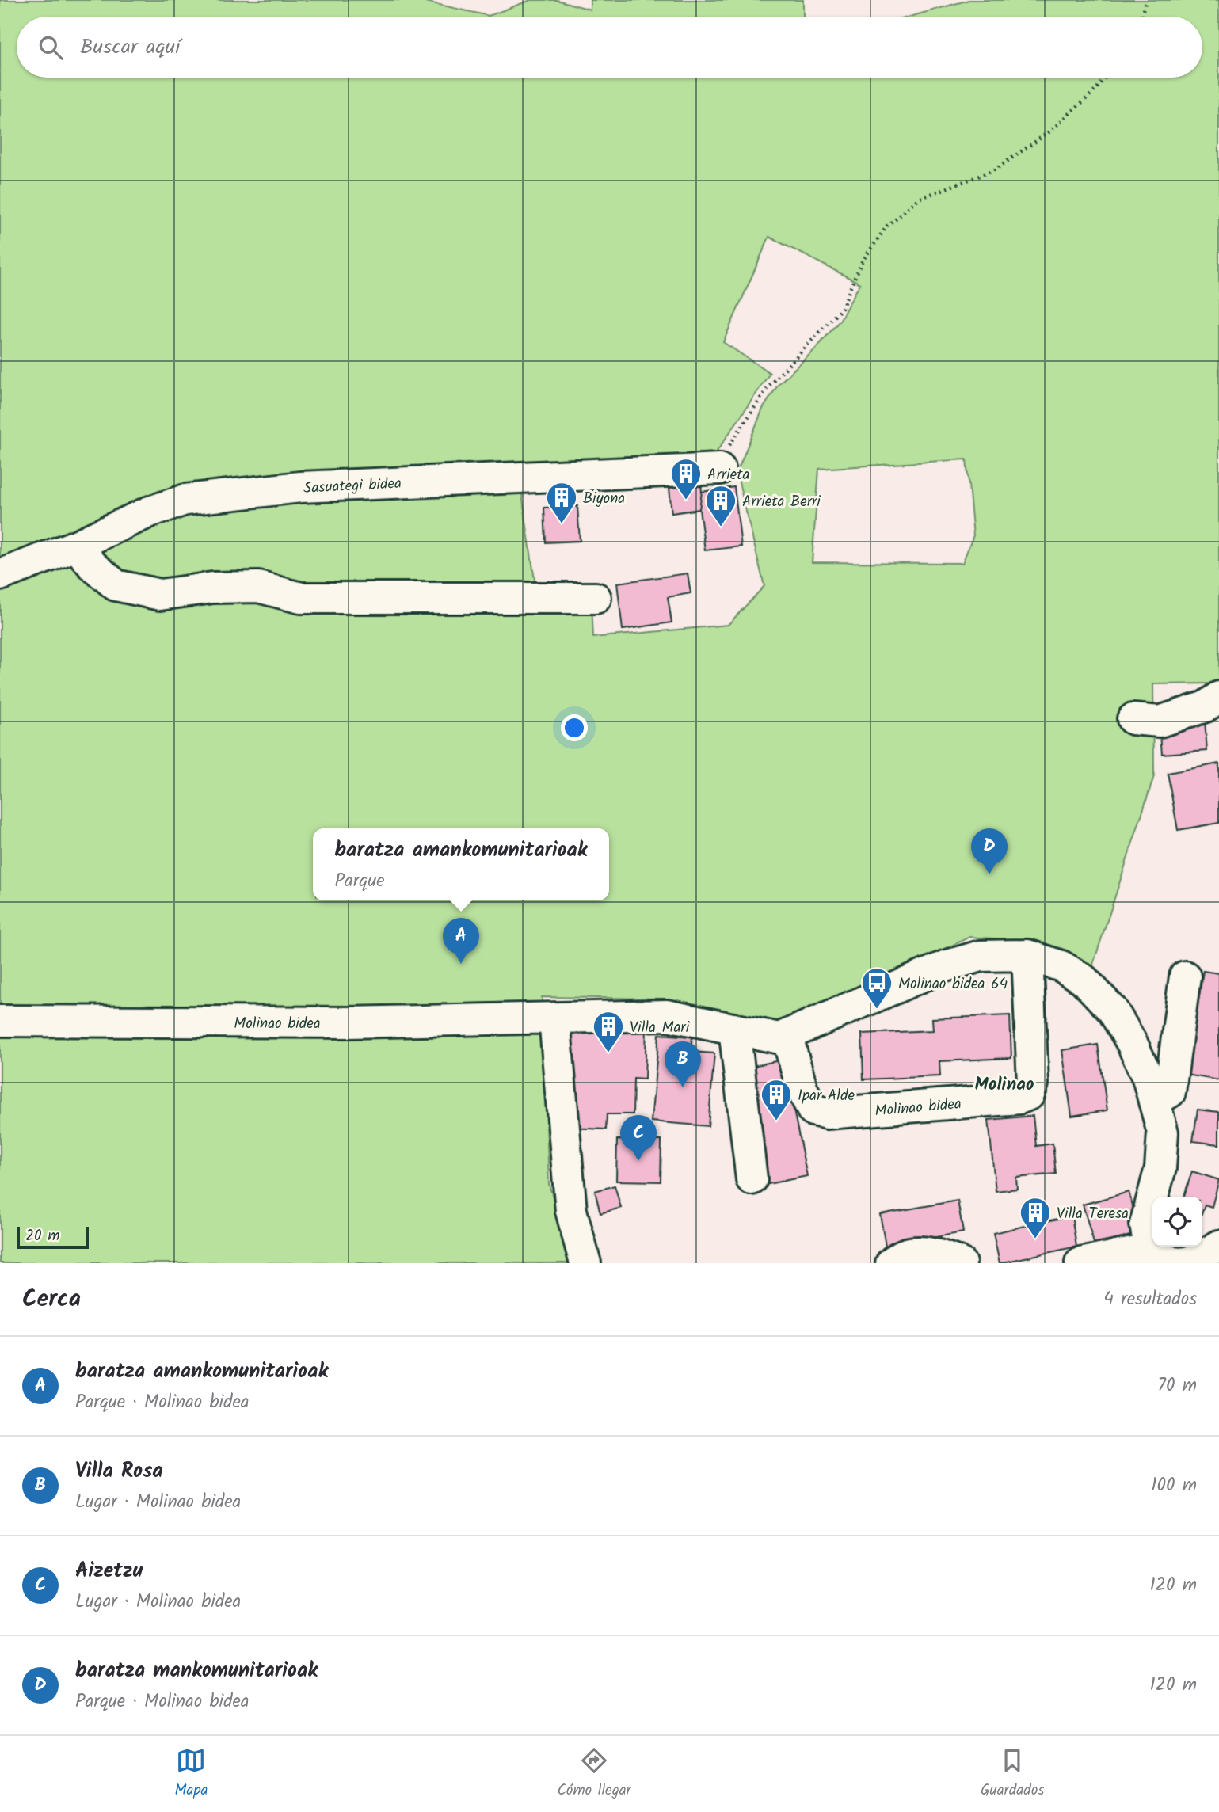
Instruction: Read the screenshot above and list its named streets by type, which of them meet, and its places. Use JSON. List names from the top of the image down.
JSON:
{
  "streets": {
    "street": ["Sasuategi bidea", "Molinao bidea"]
  },
  "districts": ["Molinao"],
  "places": {
    "building": [
      "Arrieta",
      "Biyona",
      "Arrieta Berri",
      "Villa Mari",
      "Ipar Alde",
      "Villa Teresa"
    ],
    "bus stop": ["Molinao bidea 64"]
  },
  "scale_bar": "20 m",
  "page": {
    "search": "Buscar aquí",
    "popup": ["baratza amankomunitarioak", "Parque"],
    "pins": [
      "D",
      "A",
      "B",
      "C"
    ],
    "scale": "20 m",
    "heading": ["Cerca", "4 resultados"],
    "list": [
      {
        "mark": "A",
        "name": "baratza amankomunitarioak",
        "note": "Parque · Molinao bidea",
        "value": "70 m"
      },
      {
        "mark": "B",
        "name": "Villa Rosa",
        "note": "Lugar · Molinao bidea",
        "value": "100 m"
      },
      {
        "mark": "C",
        "name": "Aizetzu",
        "note": "Lugar · Molinao bidea",
        "value": "120 m"
      },
      {
        "mark": "D",
        "name": "baratza mankomunitarioak",
        "note": "Parque · Molinao bidea",
        "value": "120 m"
      }
    ],
    "nav": ["Mapa", "Cómo llegar", "Guardados"]
  }
}
